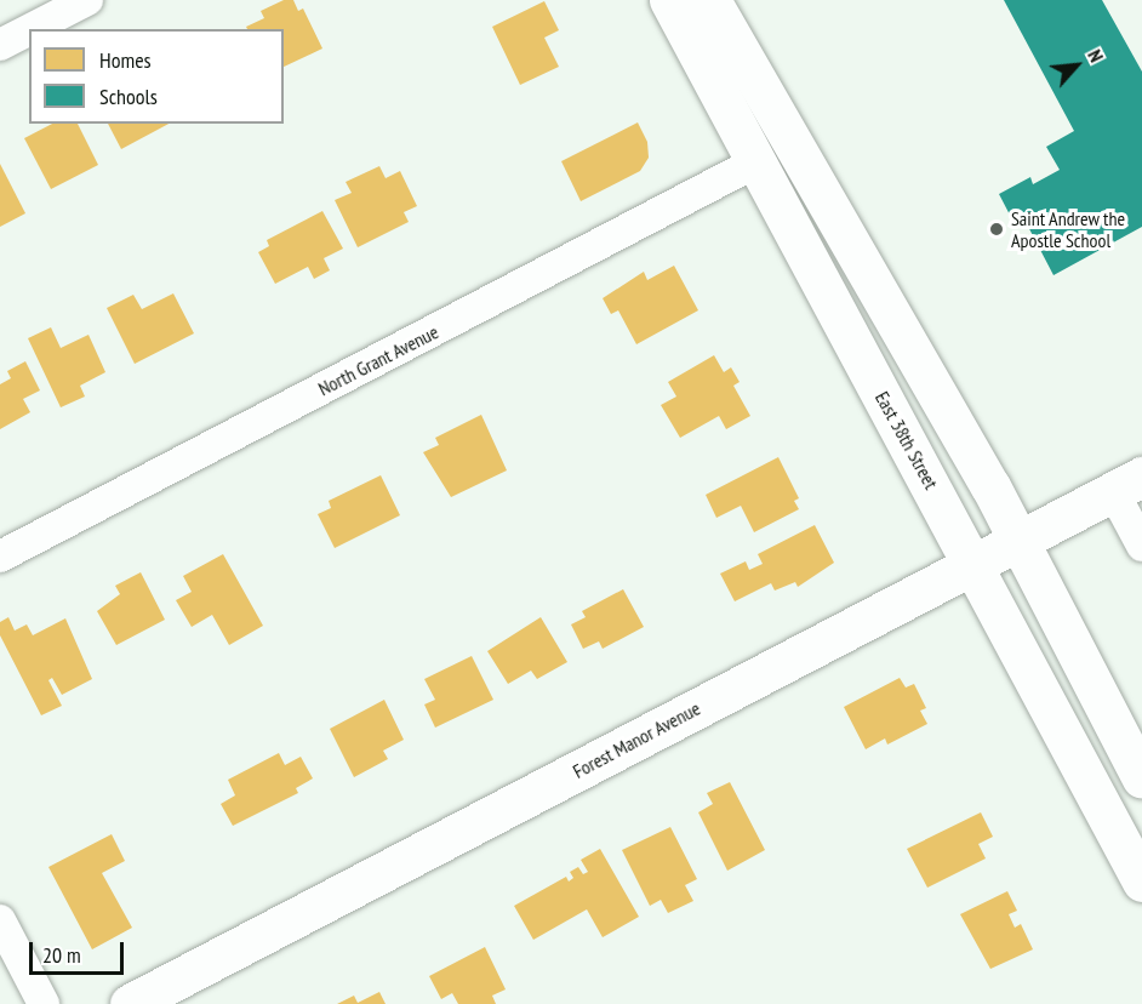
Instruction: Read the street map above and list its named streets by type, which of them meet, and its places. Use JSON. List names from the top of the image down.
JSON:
{
  "streets": {
    "main road": ["East 38th Street", "Forest Manor Avenue"],
    "street": ["North Grant Avenue"]
  },
  "crossings": [
    ["North Grant Avenue", "East 38th Street"],
    ["East 38th Street", "Forest Manor Avenue"]
  ],
  "places": ["Saint Andrew the Apostle School"],
  "legend": ["Homes", "Schools"],
  "scale_bar": "20 m",
  "north": "top right"
}
